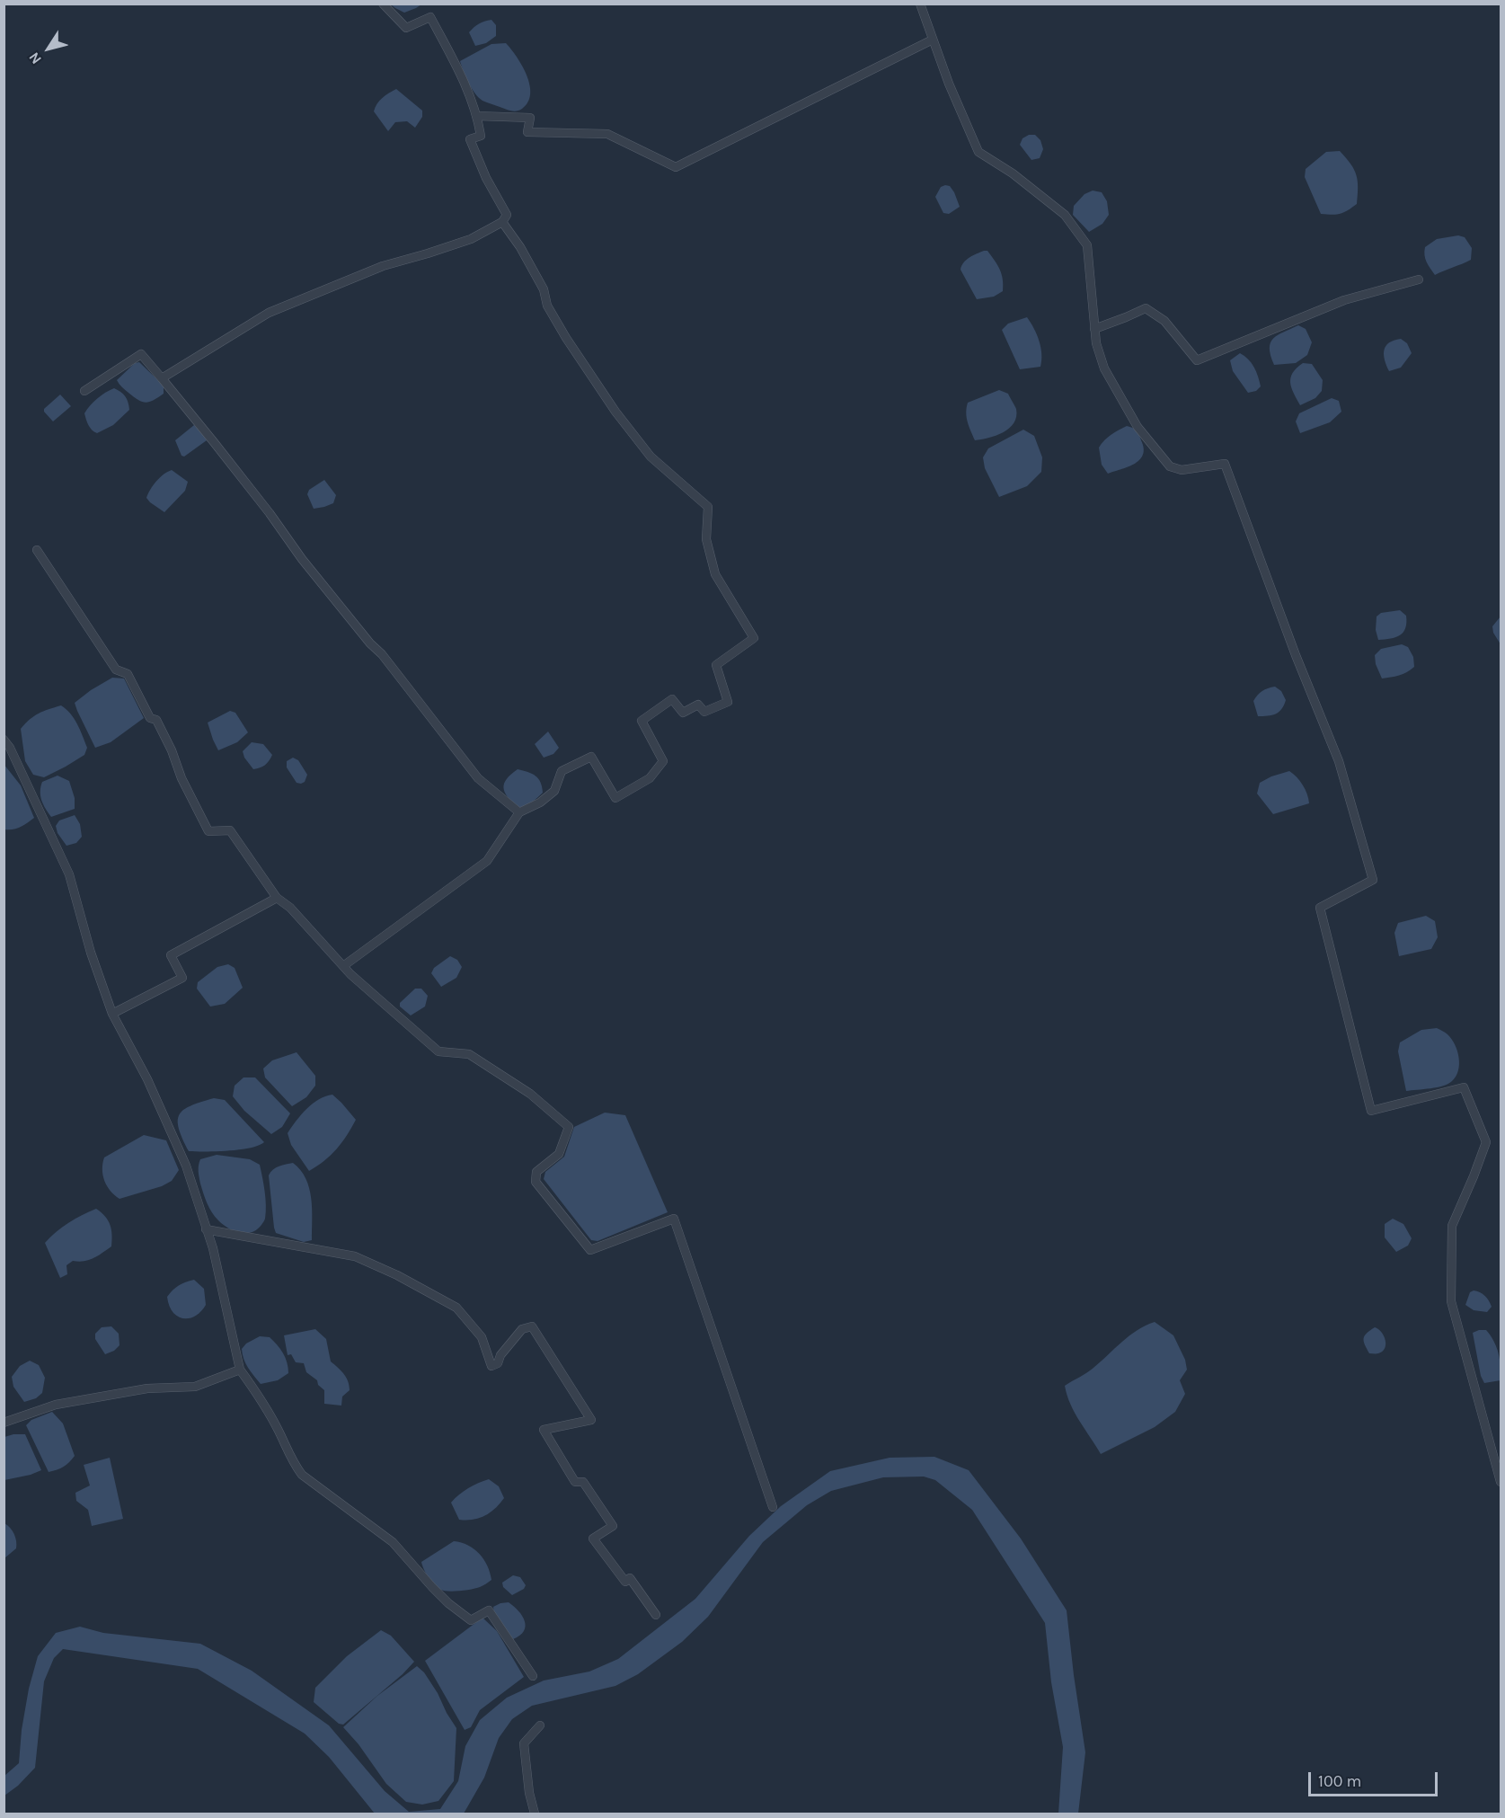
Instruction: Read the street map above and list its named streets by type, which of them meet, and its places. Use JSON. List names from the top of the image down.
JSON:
{
  "scale_bar": "100 m",
  "north": "bottom left"
}
